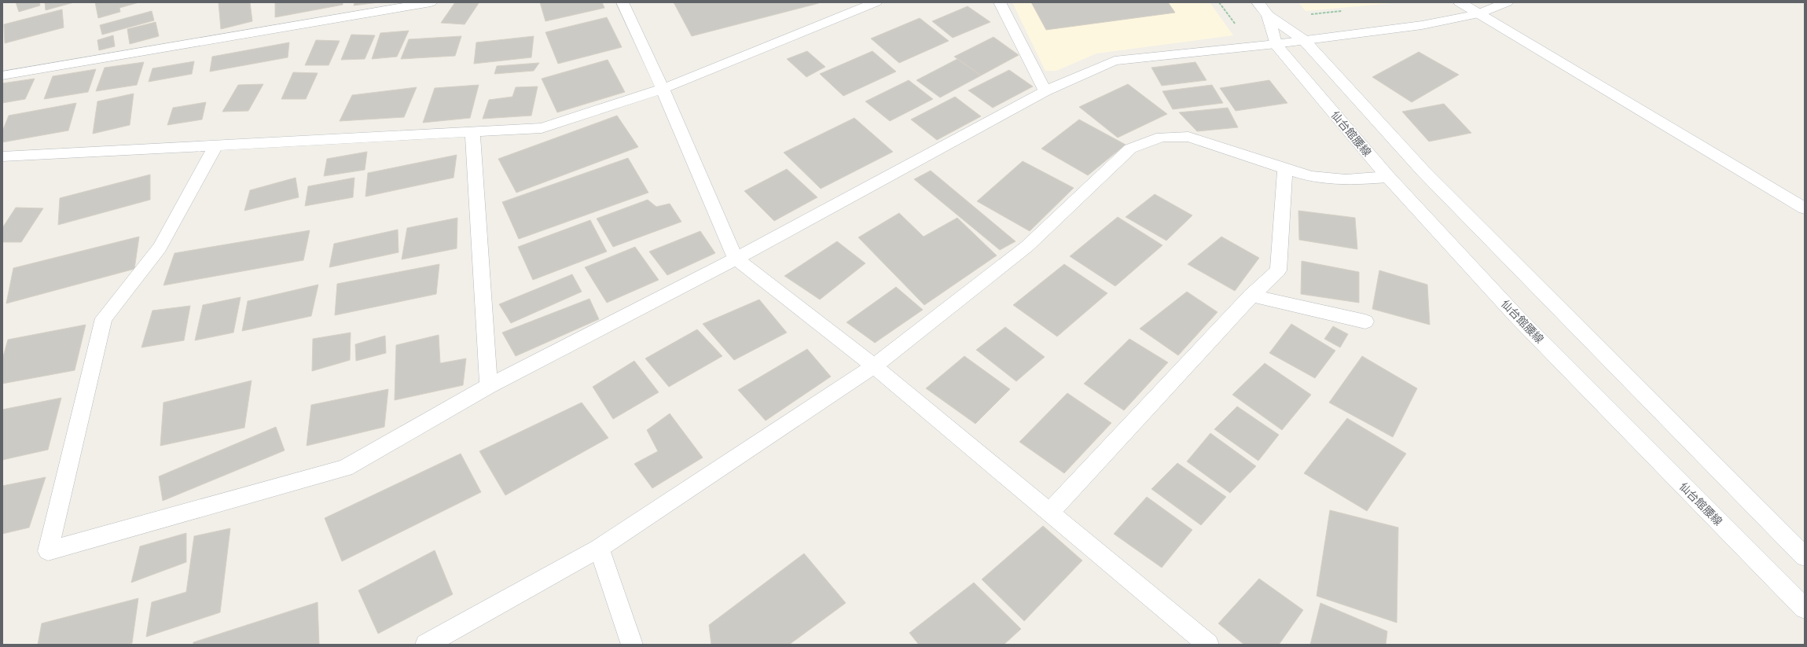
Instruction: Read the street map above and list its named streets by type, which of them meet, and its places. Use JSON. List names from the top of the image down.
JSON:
{
  "streets": {
    "street": ["仙台館腰線"]
  }
}
